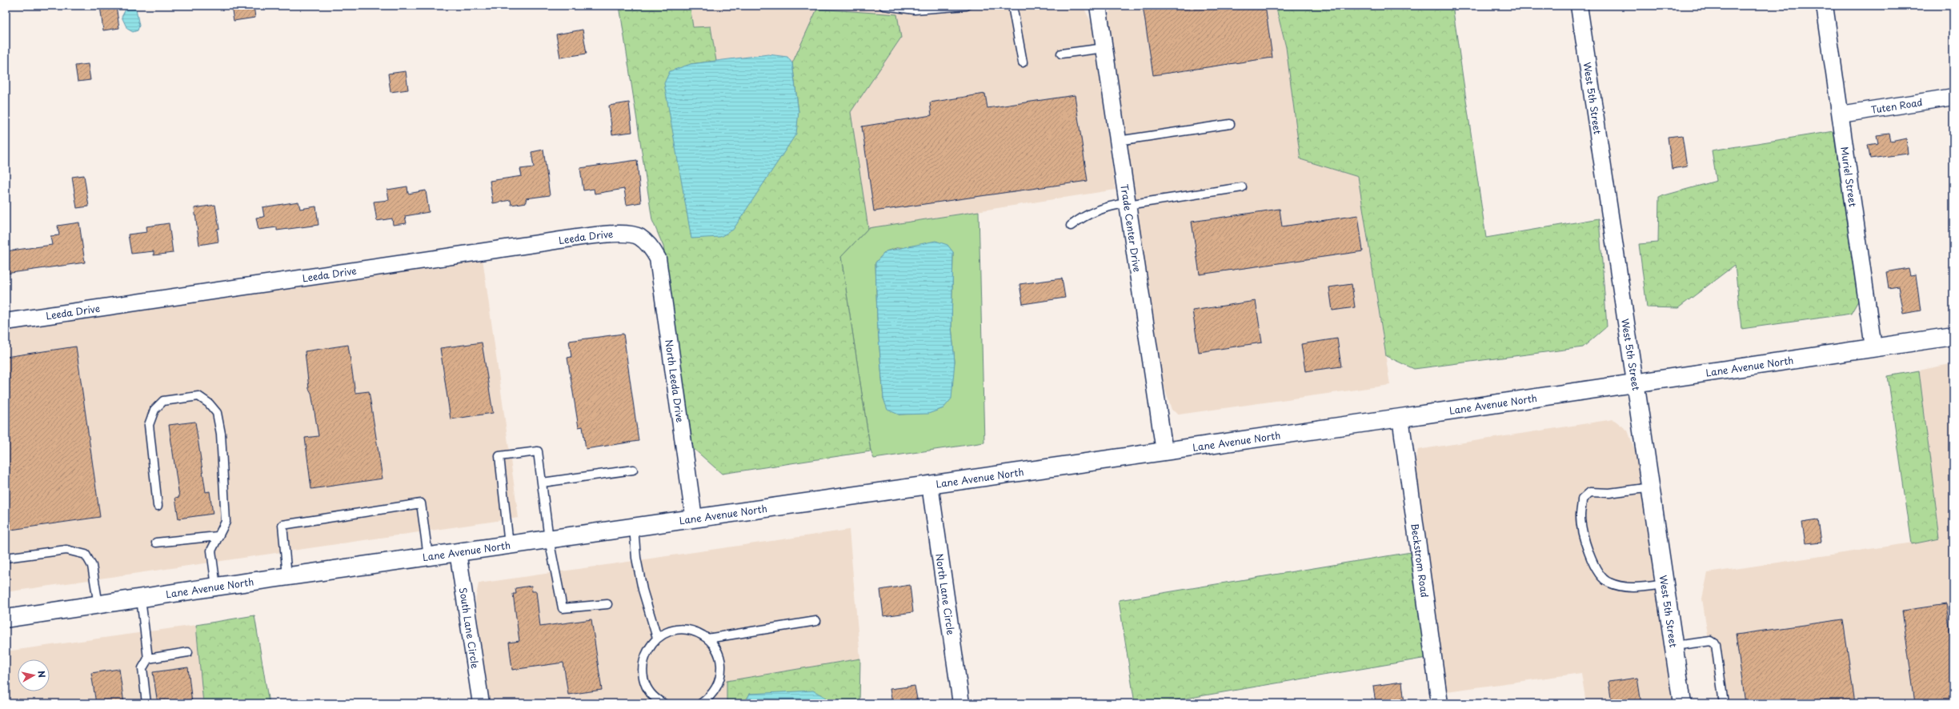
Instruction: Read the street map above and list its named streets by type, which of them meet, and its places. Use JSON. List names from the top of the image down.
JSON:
{
  "streets": {
    "main road": ["West 5th Street", "Lane Avenue North"],
    "street": [
      "Tuten Road",
      "Muriel Street",
      "Trade Center Drive",
      "Leeda Drive",
      "North Leeda Drive",
      "Beckstrom Road",
      "North Lane Circle",
      "South Lane Circle"
    ]
  },
  "crossings": [
    ["West 5th Street", "Lane Avenue North"],
    ["Tuten Road", "Muriel Street"],
    ["Muriel Street", "Lane Avenue North"],
    ["Trade Center Drive", "Lane Avenue North"],
    ["Leeda Drive", "North Leeda Drive"],
    ["Lane Avenue North", "North Leeda Drive"],
    ["Lane Avenue North", "Beckstrom Road"],
    ["Lane Avenue North", "North Lane Circle"],
    ["Lane Avenue North", "South Lane Circle"]
  ],
  "north": "right"
}
